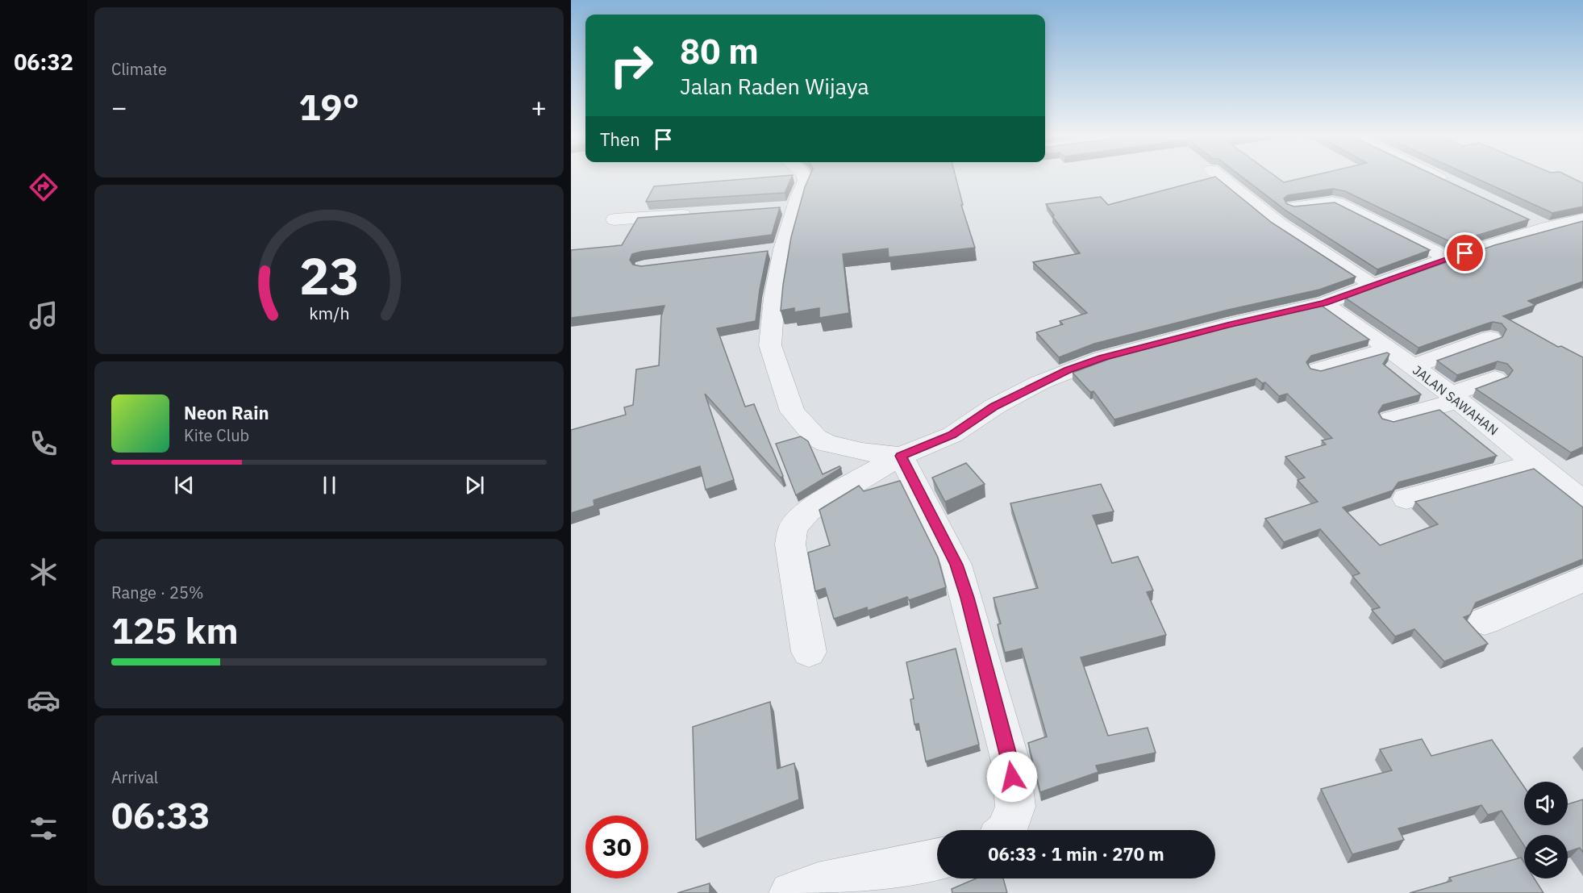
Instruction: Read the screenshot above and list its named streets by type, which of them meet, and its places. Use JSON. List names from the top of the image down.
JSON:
{
  "streets": {
    "street": ["JALAN SAWAHAN"]
  },
  "page": {
    "tabs": "06:32",
    "tile": [
      "Climate",
      ["Range · 25%", "125 km"],
      ["Arrival", "06:33"]
    ],
    "turn": ["80 m", "Jalan Raden Wijaya"],
    "heat": ["−", "19°", "+"],
    "then": "Then",
    "song": ["Neon Rain", "Kite Club"],
    "limit": "30",
    "trip": "06:33 · 1 min · 270 m",
    "gauge": ["23", "km/h"]
  }
}
